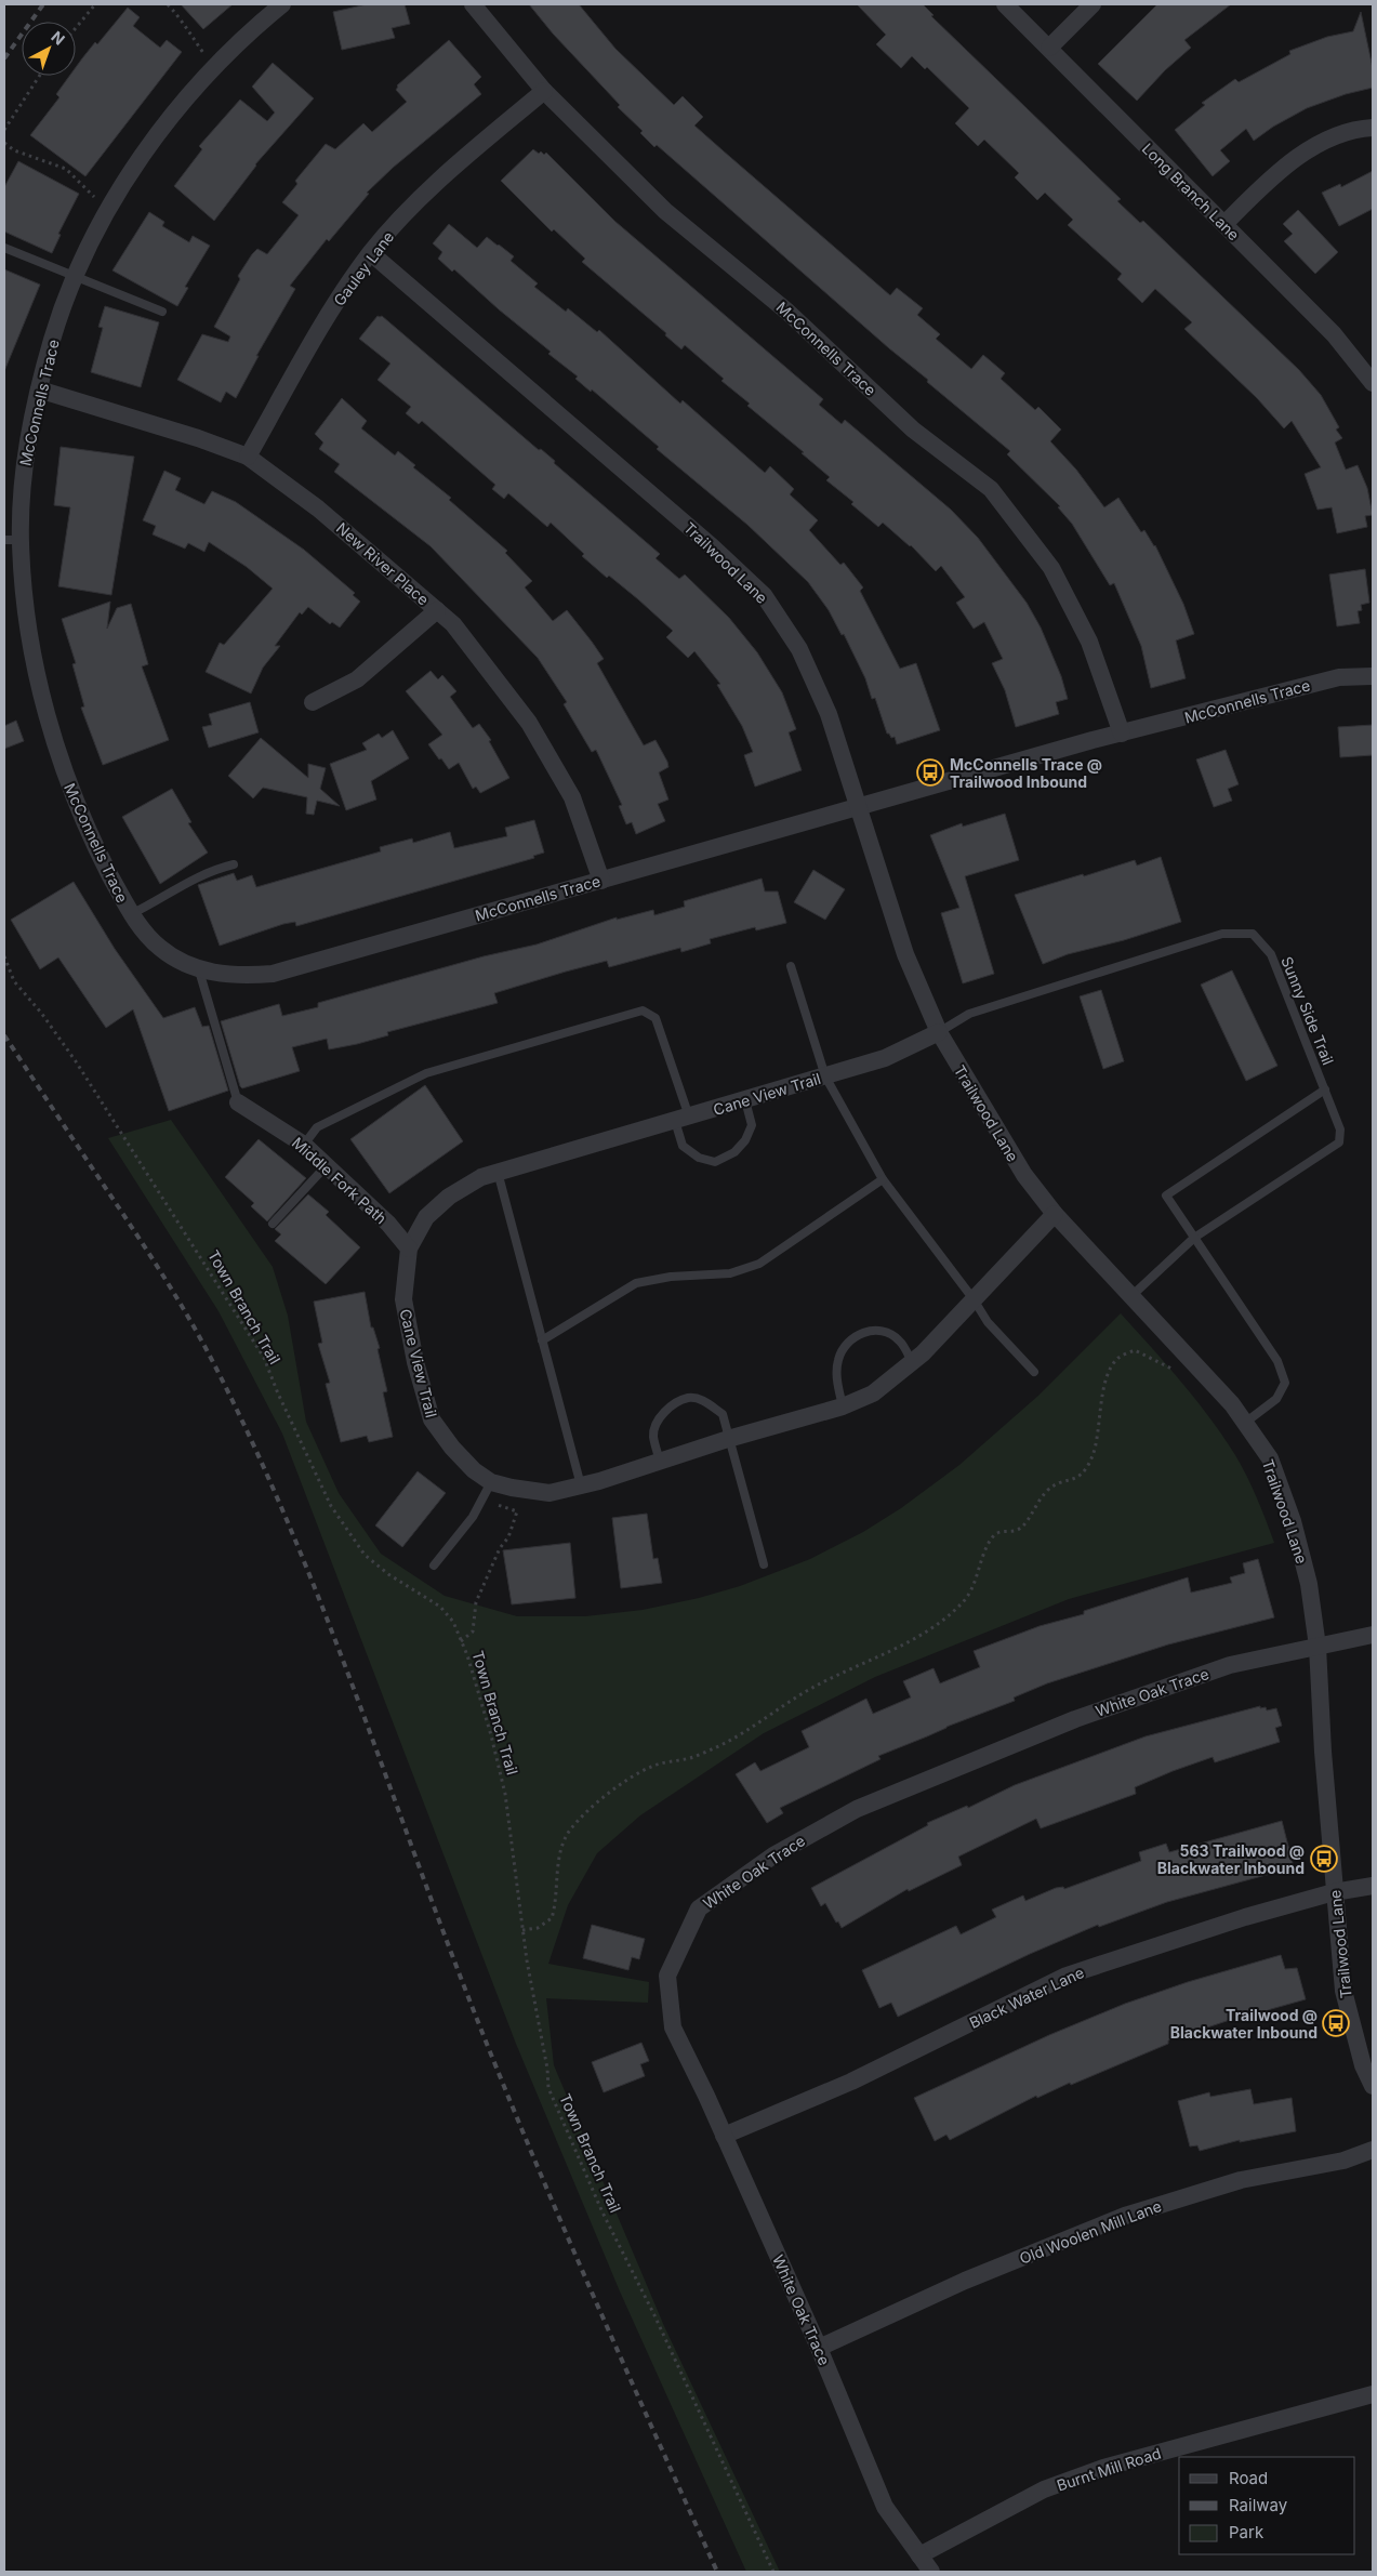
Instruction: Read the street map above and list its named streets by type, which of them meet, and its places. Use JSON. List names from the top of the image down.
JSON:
{
  "streets": {
    "street": [
      "Long Branch Lane",
      "Gauley Lane",
      "McConnells Trace",
      "Trailwood Lane",
      "New River Place",
      "Cane View Trail",
      "Middle Fork Path",
      "White Oak Trace",
      "Black Water Lane",
      "Old Woolen Mill Lane",
      "Burnt Mill Road"
    ],
    "lane": ["Sunny Side Trail"],
    "path": ["Town Branch Trail"]
  },
  "crossings": [
    ["Gauley Lane", "McConnells Trace"],
    ["Gauley Lane", "Trailwood Lane"],
    ["Gauley Lane", "New River Place"],
    ["McConnells Trace", "Trailwood Lane"],
    ["McConnells Trace", "New River Place"],
    ["Trailwood Lane", "Sunny Side Trail"],
    ["Trailwood Lane", "Cane View Trail"],
    ["Trailwood Lane", "White Oak Trace"],
    ["Trailwood Lane", "Black Water Lane"],
    ["Sunny Side Trail", "Cane View Trail"],
    ["Cane View Trail", "Middle Fork Path"],
    ["White Oak Trace", "Black Water Lane"],
    ["White Oak Trace", "Old Woolen Mill Lane"],
    ["White Oak Trace", "Burnt Mill Road"]
  ],
  "places": {
    "bus stop": ["McConnells Trace @ Trailwood Inbound", "563 Trailwood @ Blackwater Inbound", "Trailwood @ Blackwater Inbound"]
  },
  "legend": ["Road", "Railway", "Park"],
  "north": "top right"
}
